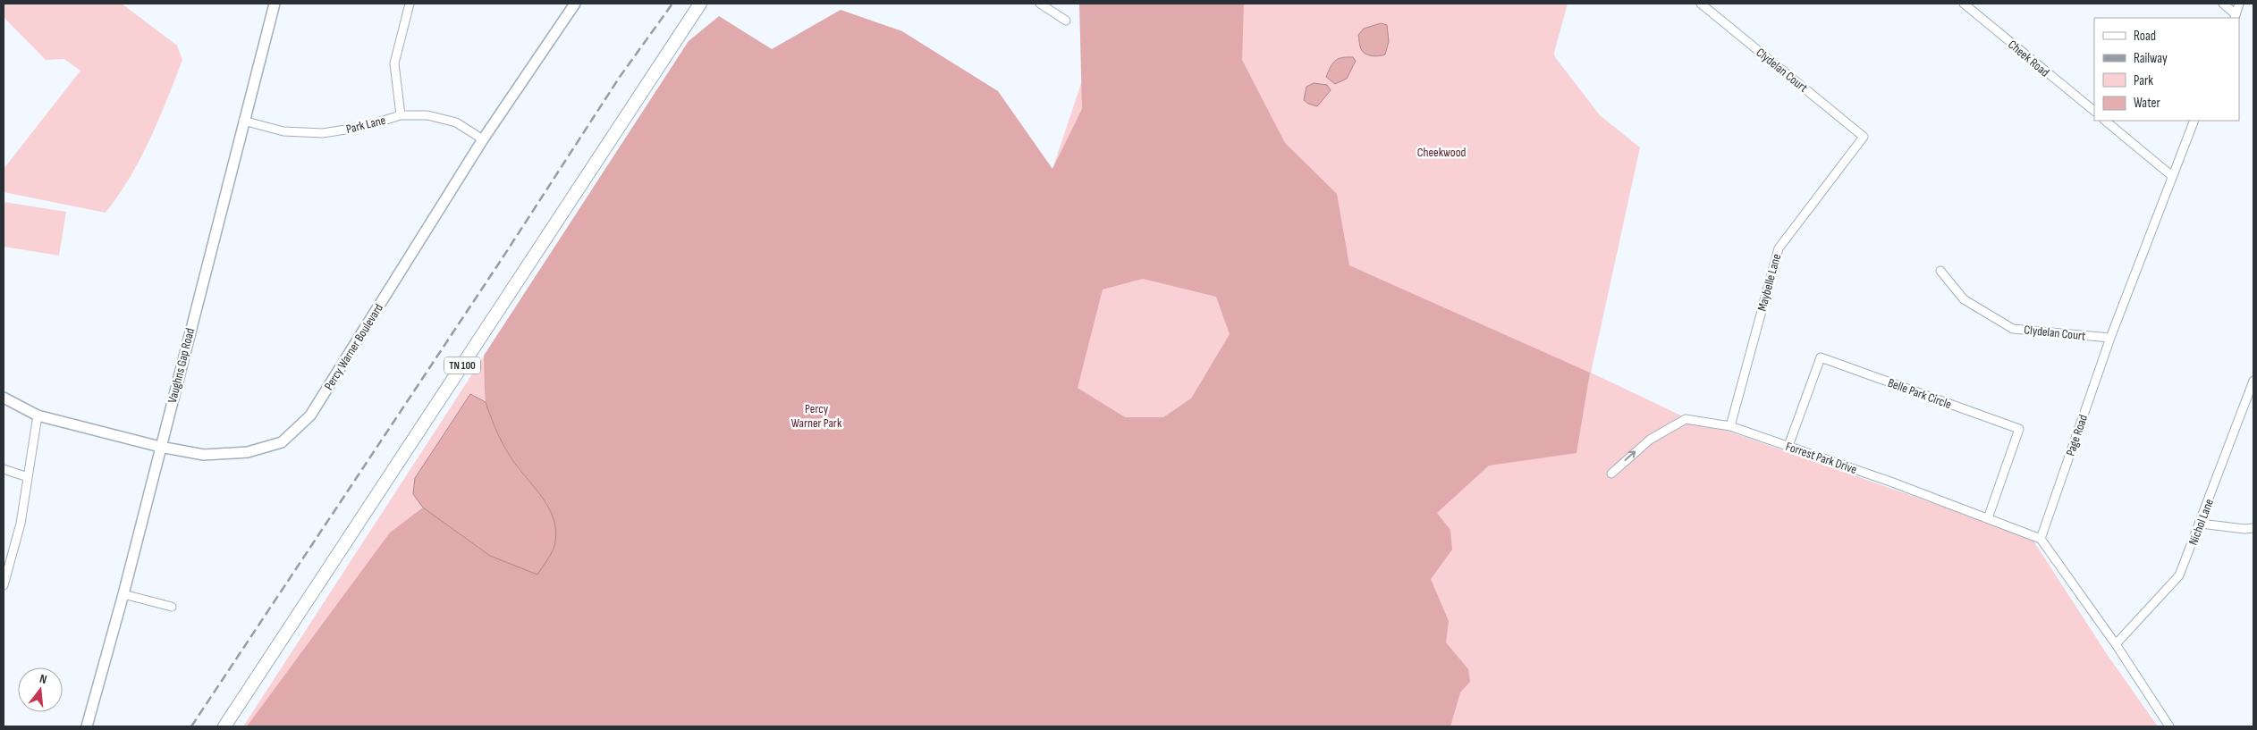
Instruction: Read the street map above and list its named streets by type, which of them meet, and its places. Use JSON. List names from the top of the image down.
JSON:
{
  "streets": {
    "main road": ["TN 100"],
    "street": [
      "Cheek Road",
      "Clydelan Court",
      "Park Lane",
      "Maybelle Lane",
      "Percy Warner Boulevard",
      "Vaughns Gap Road",
      "Belle Park Circle",
      "Page Road",
      "Forrest Park Drive",
      "Nichol Lane"
    ]
  },
  "crossings": [
    ["Clydelan Court", "Maybelle Lane"],
    ["Clydelan Court", "Page Road"],
    ["Park Lane", "Percy Warner Boulevard"],
    ["Park Lane", "Vaughns Gap Road"],
    ["Maybelle Lane", "Forrest Park Drive"],
    ["Percy Warner Boulevard", "Vaughns Gap Road"],
    ["Belle Park Circle", "Forrest Park Drive"],
    ["Page Road", "Forrest Park Drive"]
  ],
  "parks": ["Cheekwood", "Percy Warner Park"],
  "legend": [
    "Road",
    "Railway",
    "Park",
    "Water"
  ],
  "north": "top"
}
